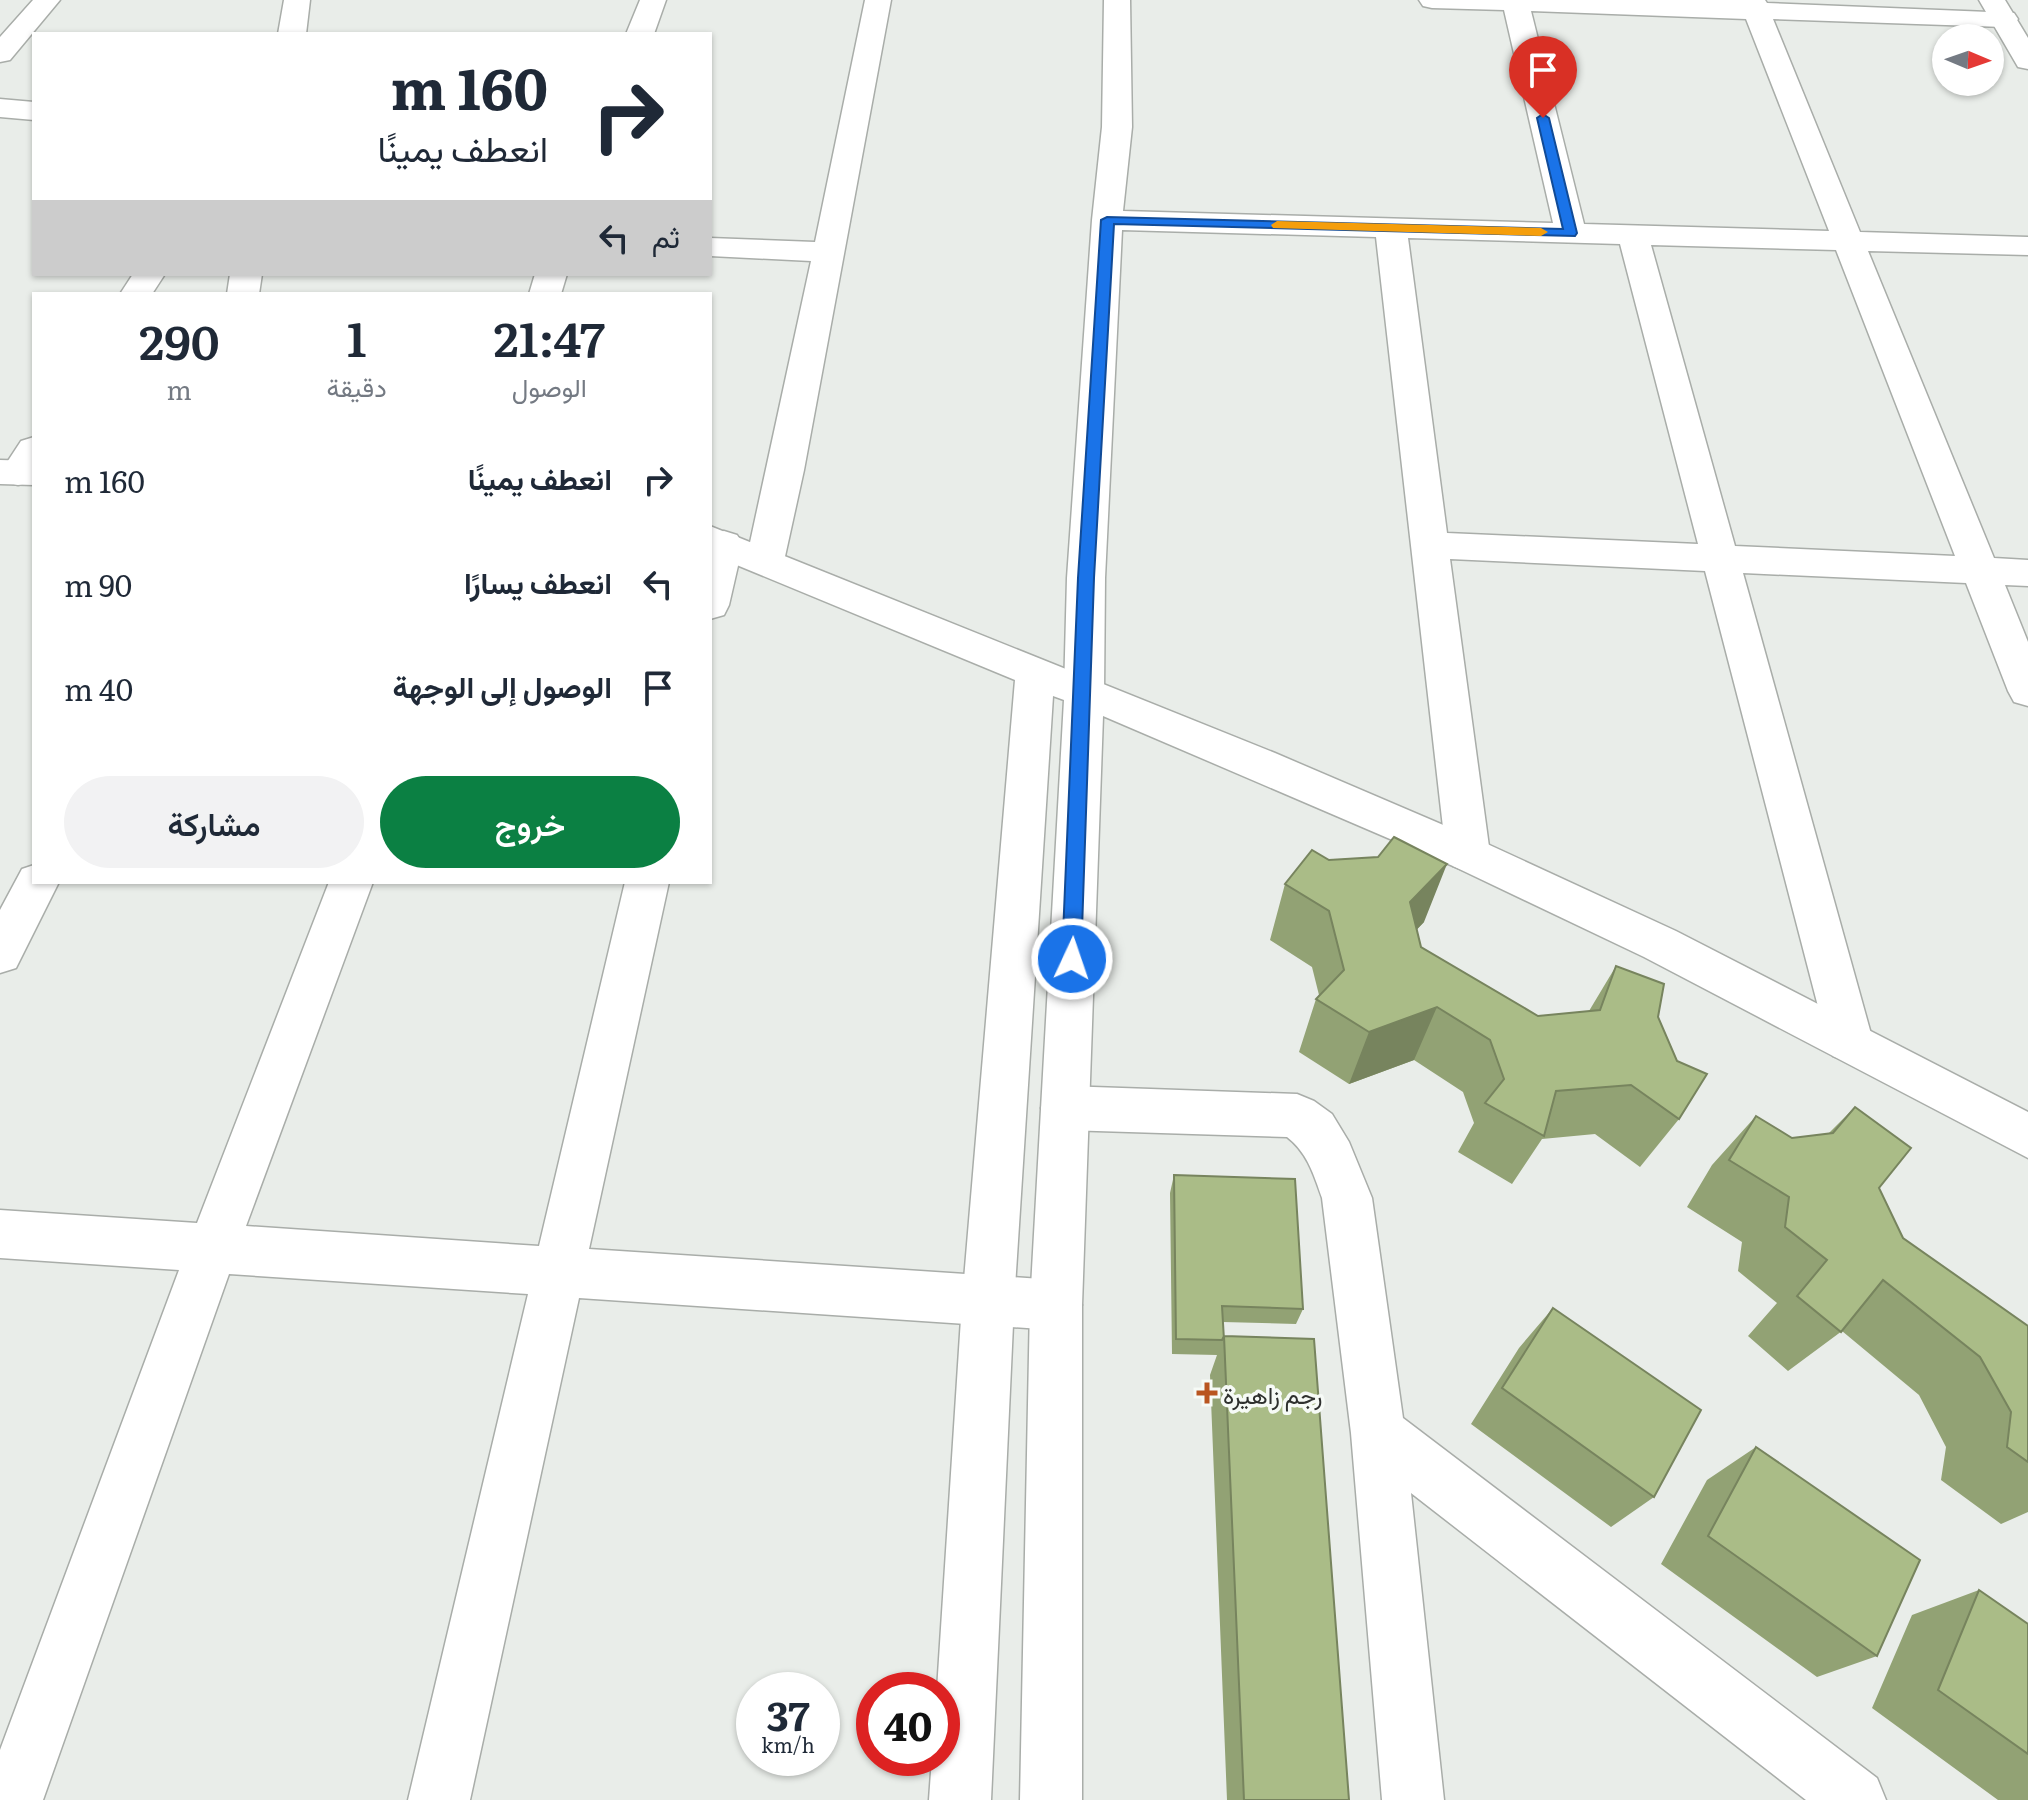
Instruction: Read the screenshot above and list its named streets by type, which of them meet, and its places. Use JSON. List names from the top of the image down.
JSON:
{
  "places": {
    "health": ["رجم زاهيرة"]
  },
  "north": "right",
  "page": {
    "turn": ["160 m", "انعطف يمينًا"],
    "then": "ثم",
    "eta": [
      "21:47",
      "الوصول",
      "1",
      "دقيقة",
      "290",
      "m"
    ],
    "list": [
      {
        "name": "انعطف يمينًا",
        "value": "160 m"
      },
      {
        "name": "انعطف يسارًا",
        "value": "90 m"
      },
      {
        "name": "الوصول إلى الوجهة",
        "value": "40 m"
      }
    ],
    "buttons": ["خروج", "مشاركة"],
    "speed": "37 km/h",
    "limit": "40"
  }
}
